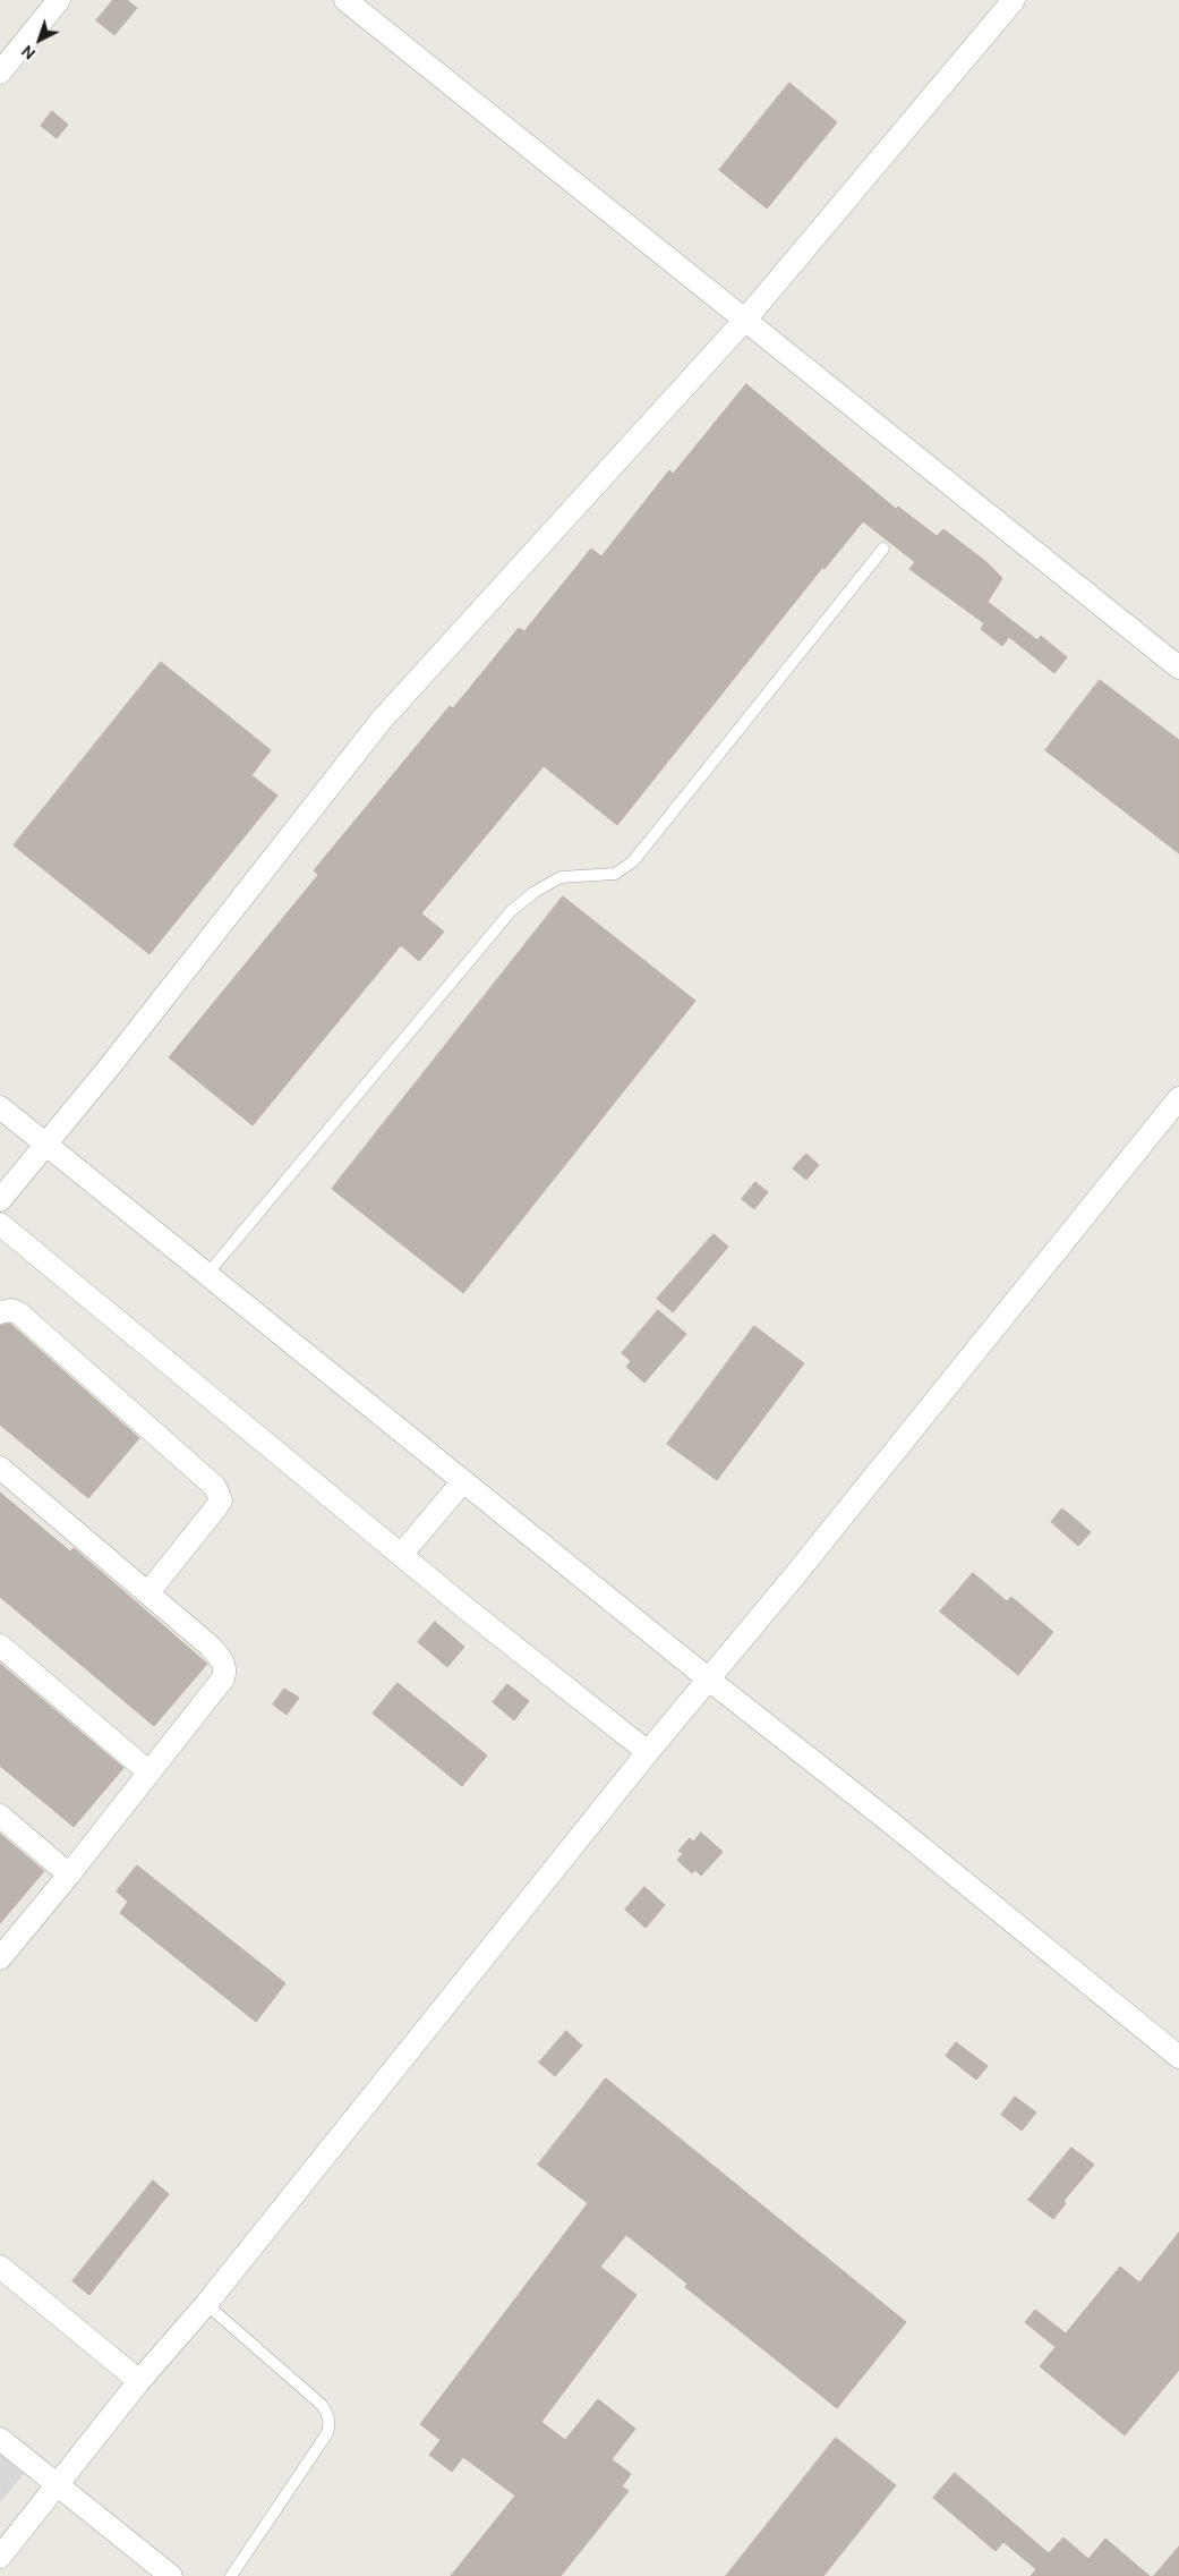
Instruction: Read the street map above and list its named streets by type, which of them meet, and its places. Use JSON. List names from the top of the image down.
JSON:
{
  "north": "bottom left"
}
